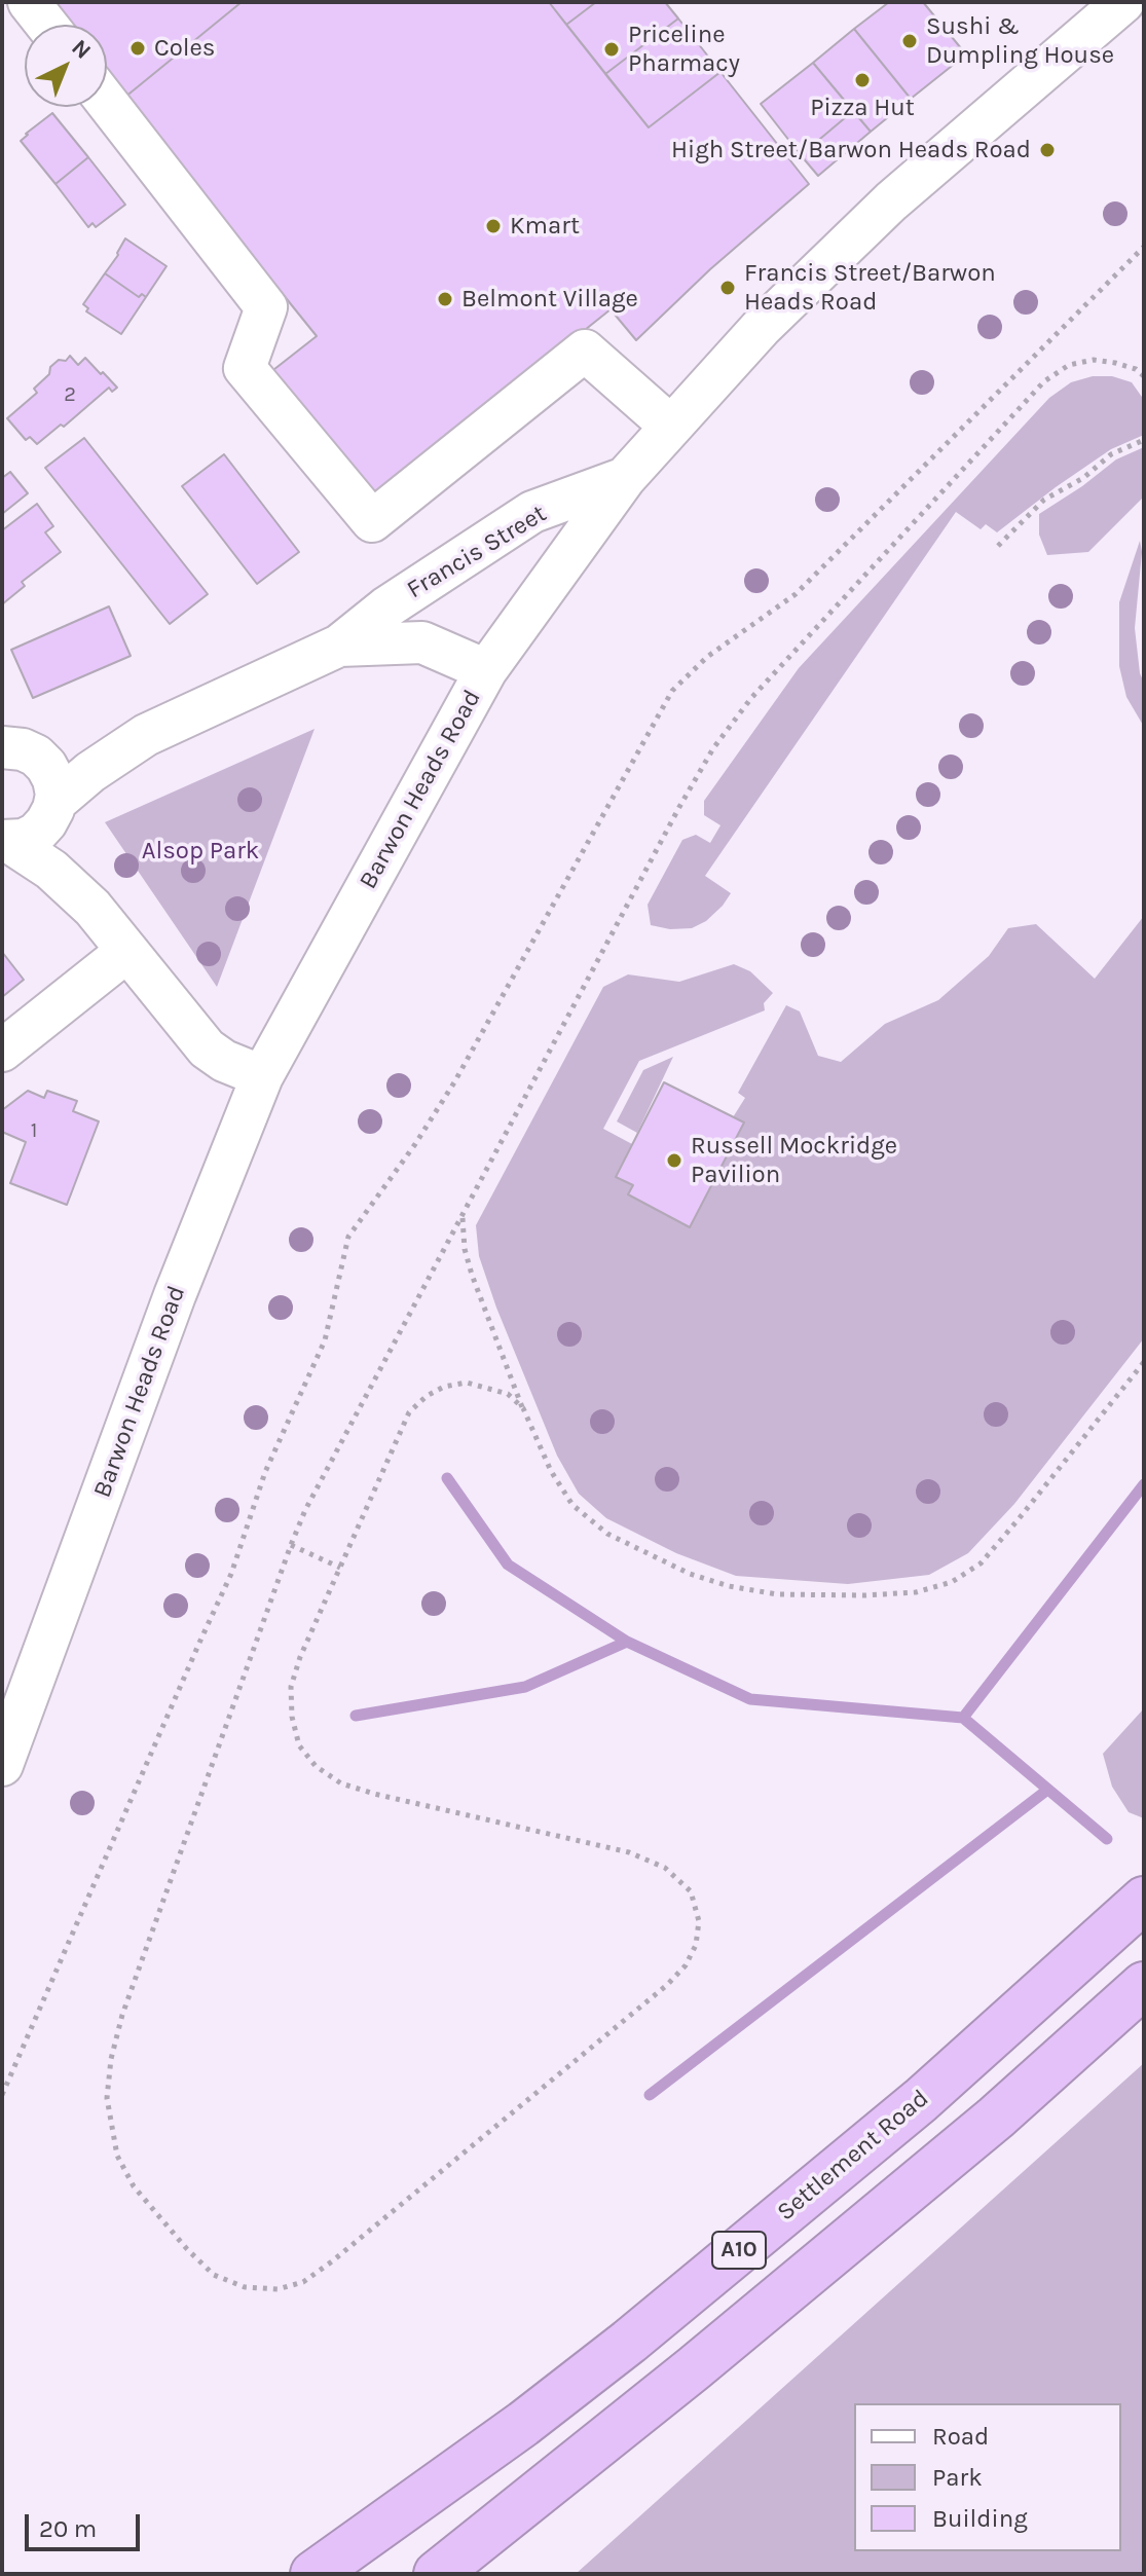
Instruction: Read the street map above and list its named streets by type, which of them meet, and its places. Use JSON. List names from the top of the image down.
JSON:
{
  "streets": {
    "highway": ["Settlement Road", "A10"],
    "street": ["Francis Street", "Barwon Heads Road"]
  },
  "crossings": [
    ["Francis Street", "Barwon Heads Road"]
  ],
  "parks": ["Alsop Park"],
  "places": [
    "Sushi & Dumpling House",
    "Coles",
    "Priceline Pharmacy",
    "Pizza Hut",
    "High Street/Barwon Heads Road",
    "Kmart",
    "Francis Street/Barwon Heads Road",
    "Belmont Village",
    "Russell Mockridge Pavilion"
  ],
  "house_numbers": ["2", "1"],
  "legend": ["Road", "Park", "Building"],
  "scale_bar": "20 m",
  "north": "top right"
}
